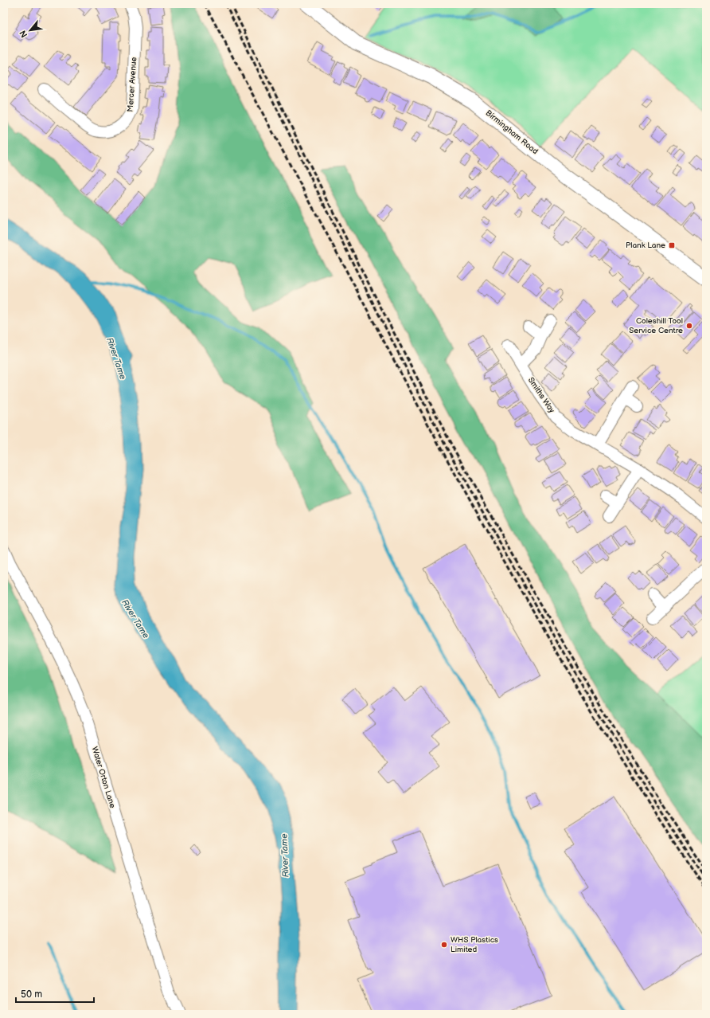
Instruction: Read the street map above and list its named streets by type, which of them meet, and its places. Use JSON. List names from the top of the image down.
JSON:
{
  "streets": {
    "main road": ["Birmingham Road"],
    "street": ["Mercer Avenue", "Smiths Way", "Water Orton Lane"]
  },
  "water": ["River Tame"],
  "places": {
    "transit": ["Plank Lane"],
    "other": ["Coleshill Tool Service Centre", "WHS Plastics Limited"]
  },
  "scale_bar": "50 m",
  "north": "bottom left"
}
